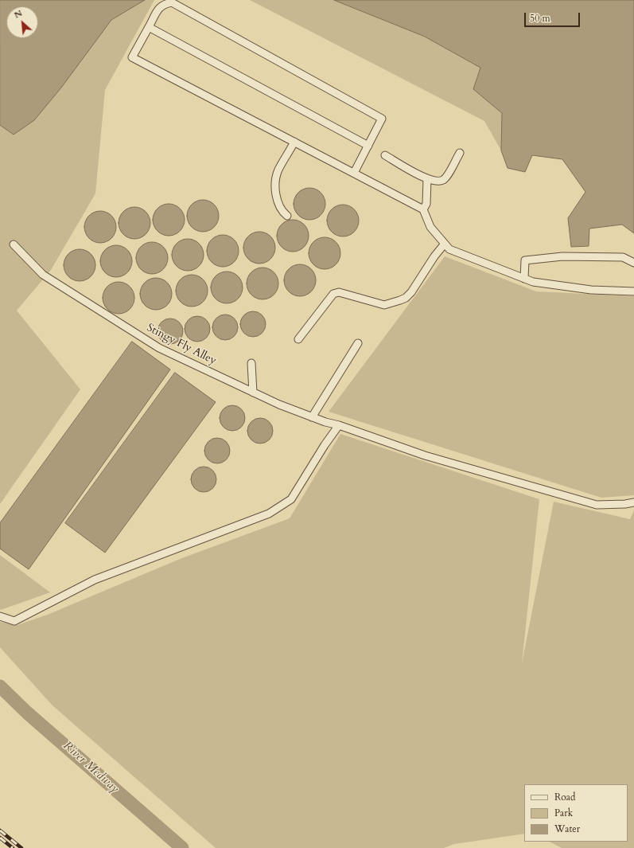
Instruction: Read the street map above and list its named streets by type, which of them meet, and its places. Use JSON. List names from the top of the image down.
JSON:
{
  "streets": {
    "lane": ["Stingy Fly Alley"]
  },
  "water": ["River Medway"],
  "legend": ["Road", "Park", "Water"],
  "scale_bar": "50 m",
  "north": "top left"
}
